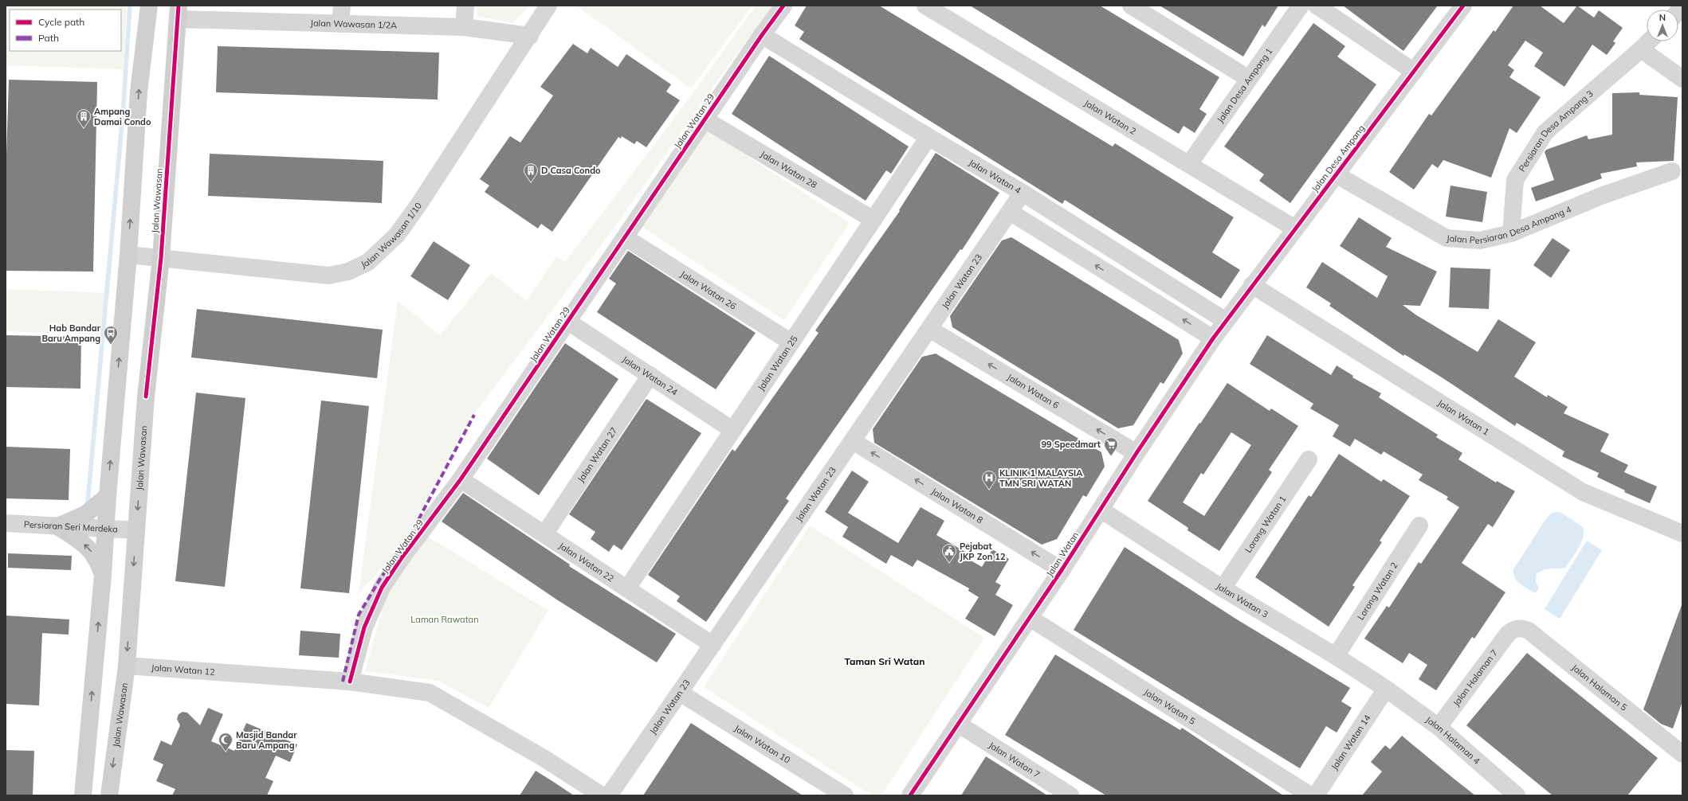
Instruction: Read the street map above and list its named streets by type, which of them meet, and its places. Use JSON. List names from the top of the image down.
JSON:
{
  "streets": {
    "main road": ["Jalan Wawasan"],
    "street": [
      "Jalan Wawasan 1/2A",
      "Jalan Desa Ampang 1",
      "Jalan Watan 2",
      "Jalan Watan 29",
      "Persiaran Desa Ampang 3",
      "Jalan Desa Ampang",
      "Jalan Watan 28",
      "Jalan Watan 4",
      "Jalan Persiaran Desa Ampang 4",
      "Jalan Wawasan 1/10",
      "Jalan Watan 23",
      "Jalan Watan 26",
      "Jalan Watan 25",
      "Jalan Watan 24",
      "Jalan Watan 6",
      "Jalan Watan 1",
      "Jalan Watan 27",
      "Jalan Watan 8",
      "Lorong Watan 1",
      "Persiaran Seri Merdeka",
      "Jalan Watan",
      "Jalan Watan 22",
      "Lorong Watan 2",
      "Jalan Watan 3",
      "Jalan Watan 12",
      "Jalan Halaman 7",
      "Jalan Halaman 5",
      "Jalan Watan 5",
      "Jalan Halaman 4",
      "Jalan Watan 14",
      "Jalan Watan 10",
      "Jalan Watan 7"
    ]
  },
  "crossings": [
    ["Jalan Wawasan 1/2A", "Jalan Wawasan"],
    ["Jalan Wawasan 1/2A", "Jalan Wawasan 1/10"],
    ["Jalan Desa Ampang 1", "Jalan Watan 2"],
    ["Jalan Watan 2", "Jalan Desa Ampang"],
    ["Jalan Watan 29", "Jalan Watan 28"],
    ["Jalan Watan 29", "Jalan Watan 4"],
    ["Jalan Watan 29", "Jalan Watan 26"],
    ["Jalan Watan 29", "Jalan Watan 24"],
    ["Jalan Watan 29", "Jalan Watan 22"],
    ["Jalan Watan 29", "Jalan Watan 12"],
    ["Persiaran Desa Ampang 3", "Jalan Persiaran Desa Ampang 4"],
    ["Jalan Desa Ampang", "Jalan Watan 4"],
    ["Jalan Desa Ampang", "Jalan Persiaran Desa Ampang 4"],
    ["Jalan Desa Ampang", "Jalan Watan 1"],
    ["Jalan Desa Ampang", "Jalan Watan"],
    ["Jalan Watan 28", "Jalan Watan 25"],
    ["Jalan Watan 4", "Jalan Watan 23"],
    ["Jalan Watan 4", "Jalan Watan 25"],
    ["Jalan Watan 4", "Jalan Watan"],
    ["Jalan Wawasan", "Jalan Wawasan 1/10"],
    ["Jalan Wawasan", "Persiaran Seri Merdeka"],
    ["Jalan Wawasan", "Jalan Watan 12"],
    ["Jalan Watan 23", "Jalan Watan 6"],
    ["Jalan Watan 23", "Jalan Watan 8"],
    ["Jalan Watan 23", "Jalan Watan 22"],
    ["Jalan Watan 23", "Jalan Watan 10"],
    ["Jalan Watan 26", "Jalan Watan 25"],
    ["Jalan Watan 25", "Jalan Watan 24"],
    ["Jalan Watan 25", "Jalan Watan 22"],
    ["Jalan Watan 24", "Jalan Watan 27"],
    ["Jalan Watan 6", "Jalan Watan"],
    ["Jalan Watan 27", "Jalan Watan 22"],
    ["Jalan Watan 8", "Jalan Watan"],
    ["Lorong Watan 1", "Jalan Watan 3"],
    ["Jalan Watan", "Jalan Watan 3"],
    ["Jalan Watan", "Jalan Watan 5"],
    ["Jalan Watan", "Jalan Watan 7"],
    ["Lorong Watan 2", "Jalan Watan 3"],
    ["Jalan Watan 3", "Jalan Halaman 4"],
    ["Jalan Watan 3", "Jalan Watan 14"],
    ["Jalan Halaman 7", "Jalan Halaman 5"],
    ["Jalan Halaman 7", "Jalan Halaman 4"],
    ["Jalan Halaman 4", "Jalan Watan 14"]
  ],
  "one_way": ["Jalan Watan 8"],
  "districts": ["Taman Sri Watan"],
  "parks": ["Laman Rawatan"],
  "places": {
    "building": ["Ampang Damai Condo", "D Casa Condo"],
    "bus stop": ["Hab Bandar Baru Ampang"],
    "supermarket": ["99 Speedmart"],
    "hospital": ["KLINIK 1 MALAYSIA TMN SRI WATAN"],
    "public building": ["Pejabat JKP Zon 12"],
    "mosque": ["Masjid Bandar Baru Ampang"]
  },
  "legend": ["Cycle path", "Path"],
  "north": "top"
}
